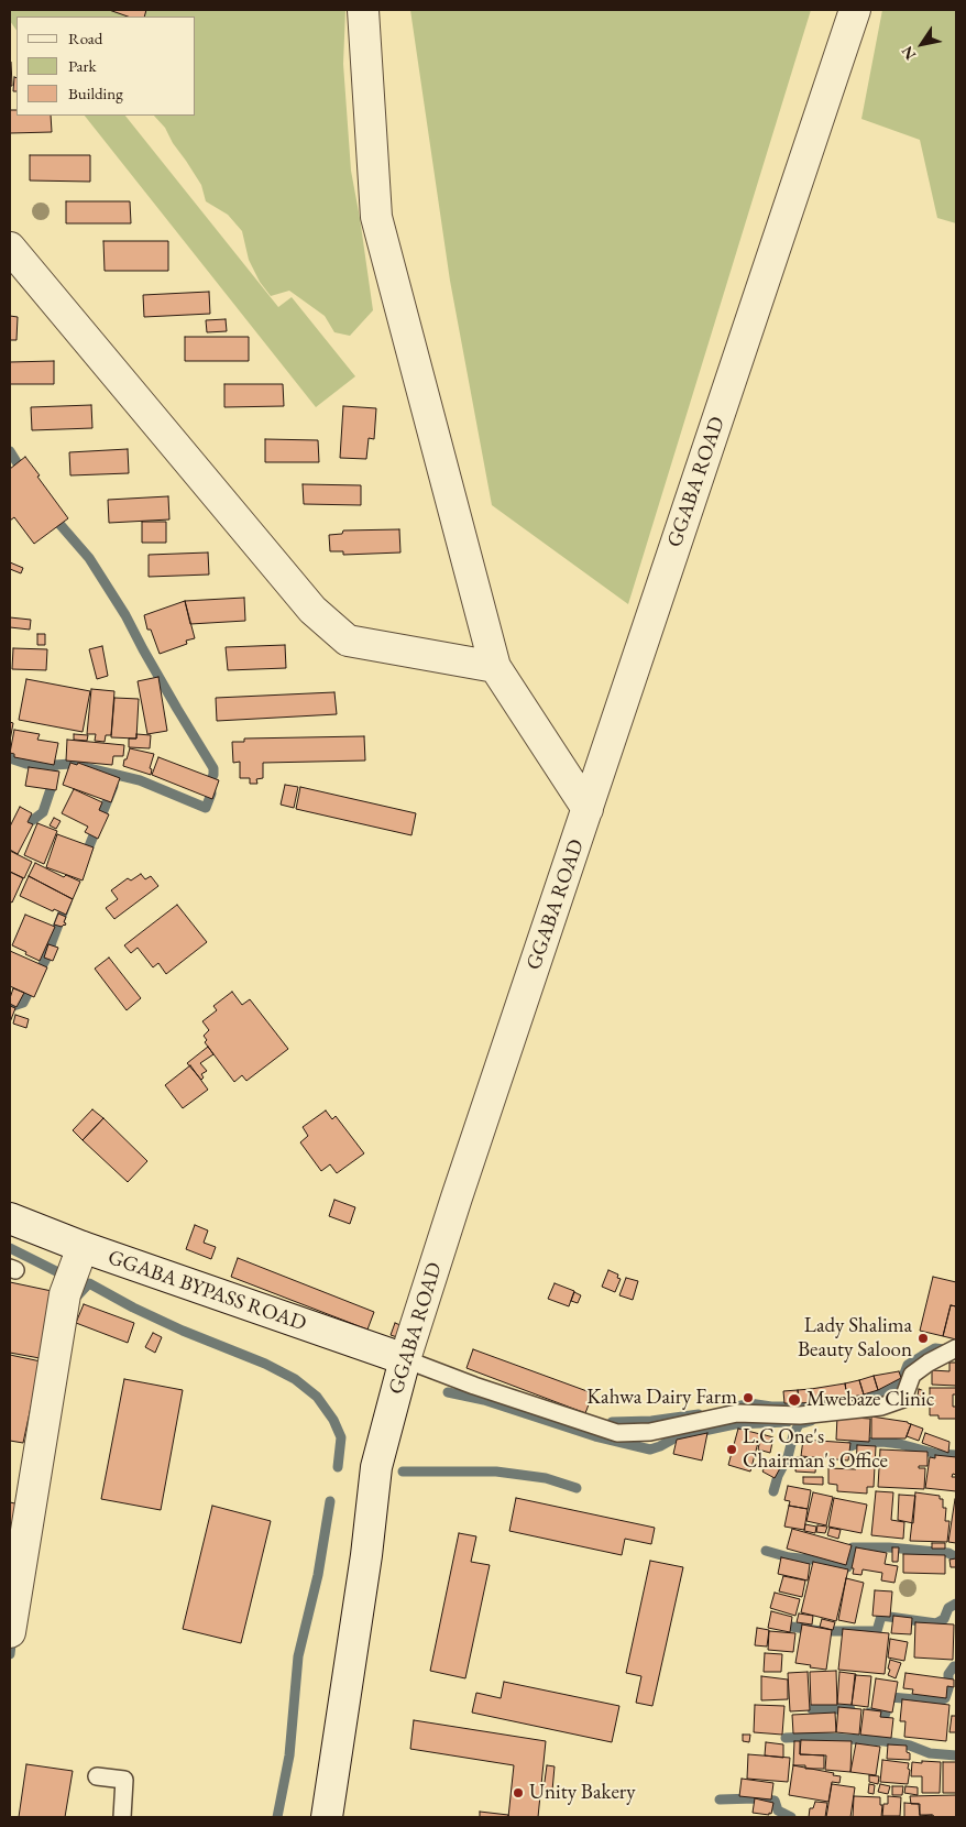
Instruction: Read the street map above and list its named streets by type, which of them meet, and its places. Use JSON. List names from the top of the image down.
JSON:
{
  "streets": {
    "street": ["GGABA ROAD", "GGABA BYPASS ROAD"]
  },
  "crossings": [
    ["GGABA ROAD", "GGABA BYPASS ROAD"]
  ],
  "places": [
    "Lady Shalima Beauty Saloon",
    "Kahwa Dairy Farm",
    "Mwebaze Clinic",
    "L.C One's Chairman's Office",
    "Unity Bakery"
  ],
  "legend": ["Road", "Park", "Building"],
  "north": "bottom left"
}
